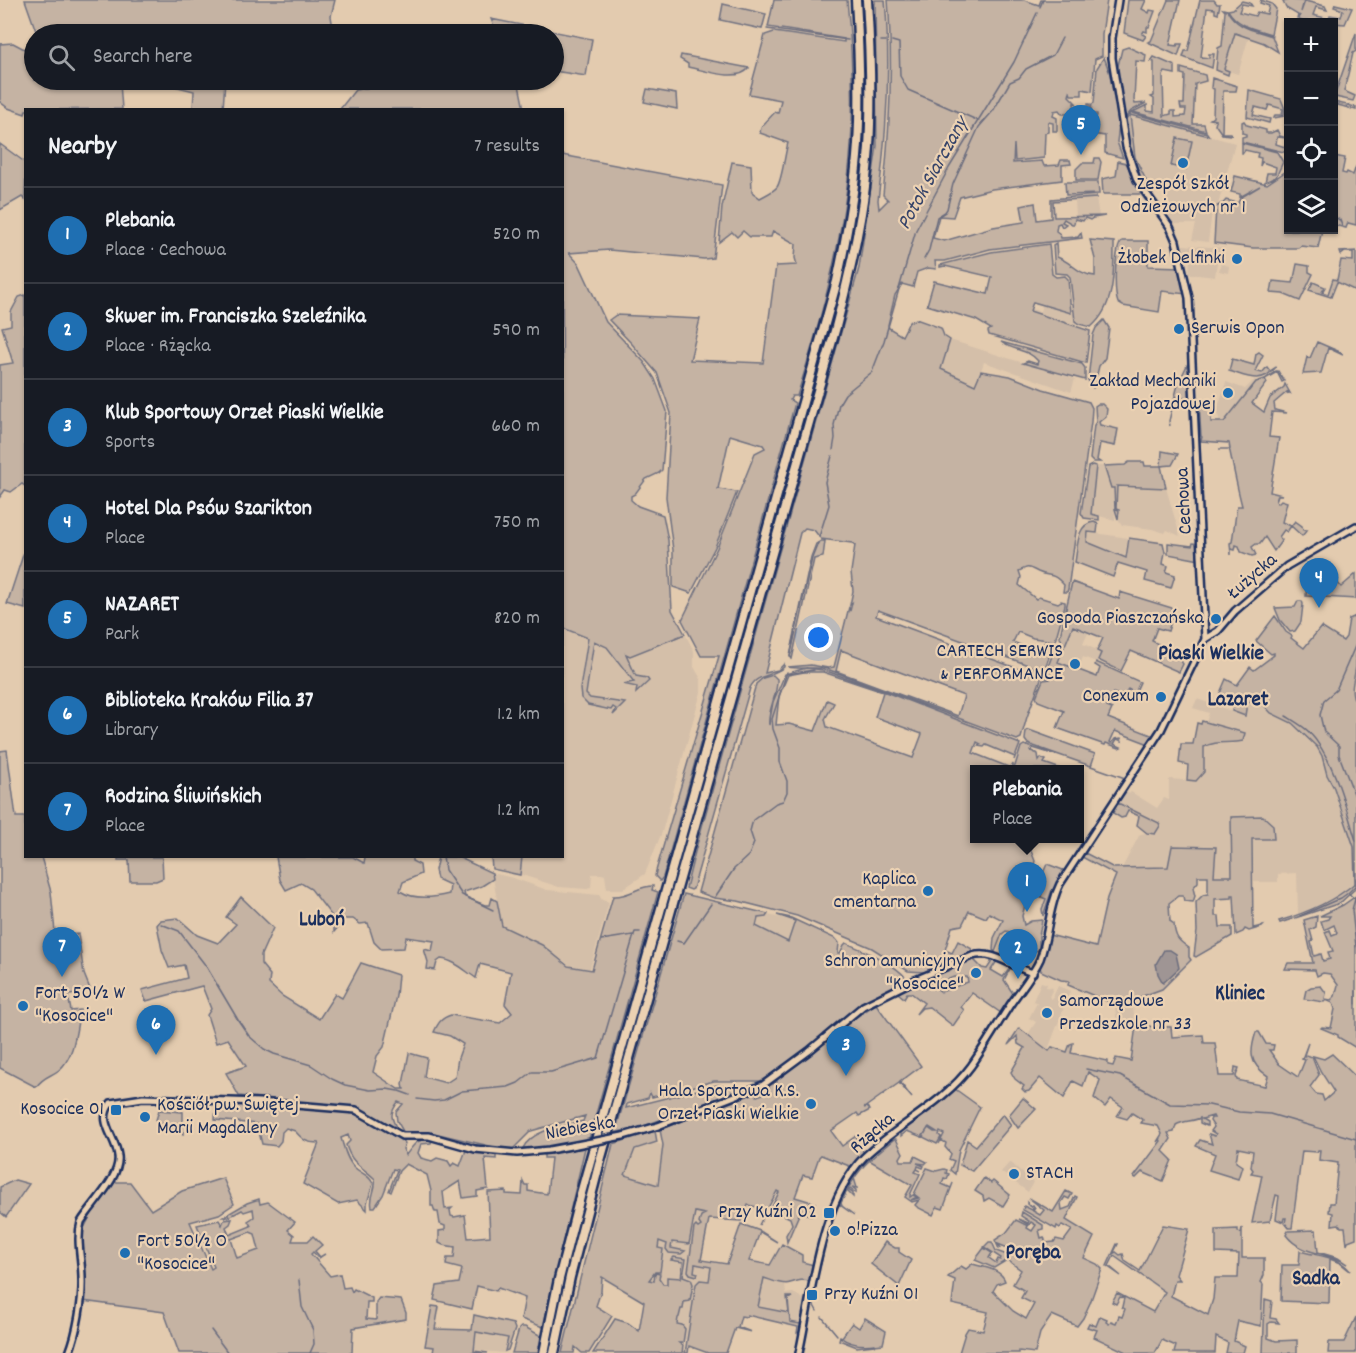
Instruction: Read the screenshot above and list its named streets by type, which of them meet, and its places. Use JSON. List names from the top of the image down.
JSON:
{
  "streets": {
    "street": [
      "Cechowa",
      "Łużycka",
      "Niebieska",
      "Rżącka"
    ]
  },
  "crossings": [
    ["Cechowa", "Łużycka"],
    ["Cechowa", "Niebieska"],
    ["Cechowa", "Rżącka"],
    ["Niebieska", "Rżącka"]
  ],
  "districts": [
    "Piaski Wielkie",
    "Lazaret",
    "Luboń",
    "Kliniec",
    "Poręba",
    "Sadka"
  ],
  "water": ["Potok Siarczany"],
  "places": {
    "other": [
      "Zespół Szkół Odzieżowych nr 1",
      "Żłobek Delfinki",
      "Serwis Opon",
      "Zakład Mechaniki Pojazdowej",
      "Gospoda Piaszczańska",
      "CARTECH SERWIS & PERFORMANCE",
      "Conexum",
      "Kaplica cmentarna",
      "Schron amunicyjny \"Kosocice\"",
      "Fort 50½ W \"Kosocice\"",
      "Samorządowe Przedszkole nr 33",
      "Hala Sportowa K.S. Orzeł Piaski Wielkie",
      "Kościół pw. Świętej Marii Magdaleny",
      "STACH",
      "o!Pizza",
      "Fort 50½ O \"Kosocice\""
    ],
    "transit": ["Kosocice 01", "Przy Kuźni 02", "Przy Kuźni 01"]
  },
  "page": {
    "map_buttons": ["+", "−"],
    "search": "Search here",
    "pins": [
      "5",
      "4",
      "1",
      "7",
      "2",
      "6",
      "3"
    ],
    "heading": ["Nearby", "7 results"],
    "list": [
      {
        "mark": "1",
        "name": "Plebania",
        "note": "Place · Cechowa",
        "value": "520 m"
      },
      {
        "mark": "2",
        "name": "Skwer im. Franciszka Szeleźnika",
        "note": "Place · Rżącka",
        "value": "590 m"
      },
      {
        "mark": "3",
        "name": "Klub Sportowy Orzeł Piaski Wielkie",
        "note": "Sports",
        "value": "660 m"
      },
      {
        "mark": "4",
        "name": "Hotel Dla Psów Szarikton",
        "note": "Place",
        "value": "750 m"
      },
      {
        "mark": "5",
        "name": "NAZARET",
        "note": "Park",
        "value": "820 m"
      },
      {
        "mark": "6",
        "name": "Biblioteka Kraków Filia 37",
        "note": "Library",
        "value": "1.2 km"
      },
      {
        "mark": "7",
        "name": "Rodzina Śliwińskich",
        "note": "Place",
        "value": "1.2 km"
      }
    ],
    "popup": ["Plebania", "Place"]
  }
}
